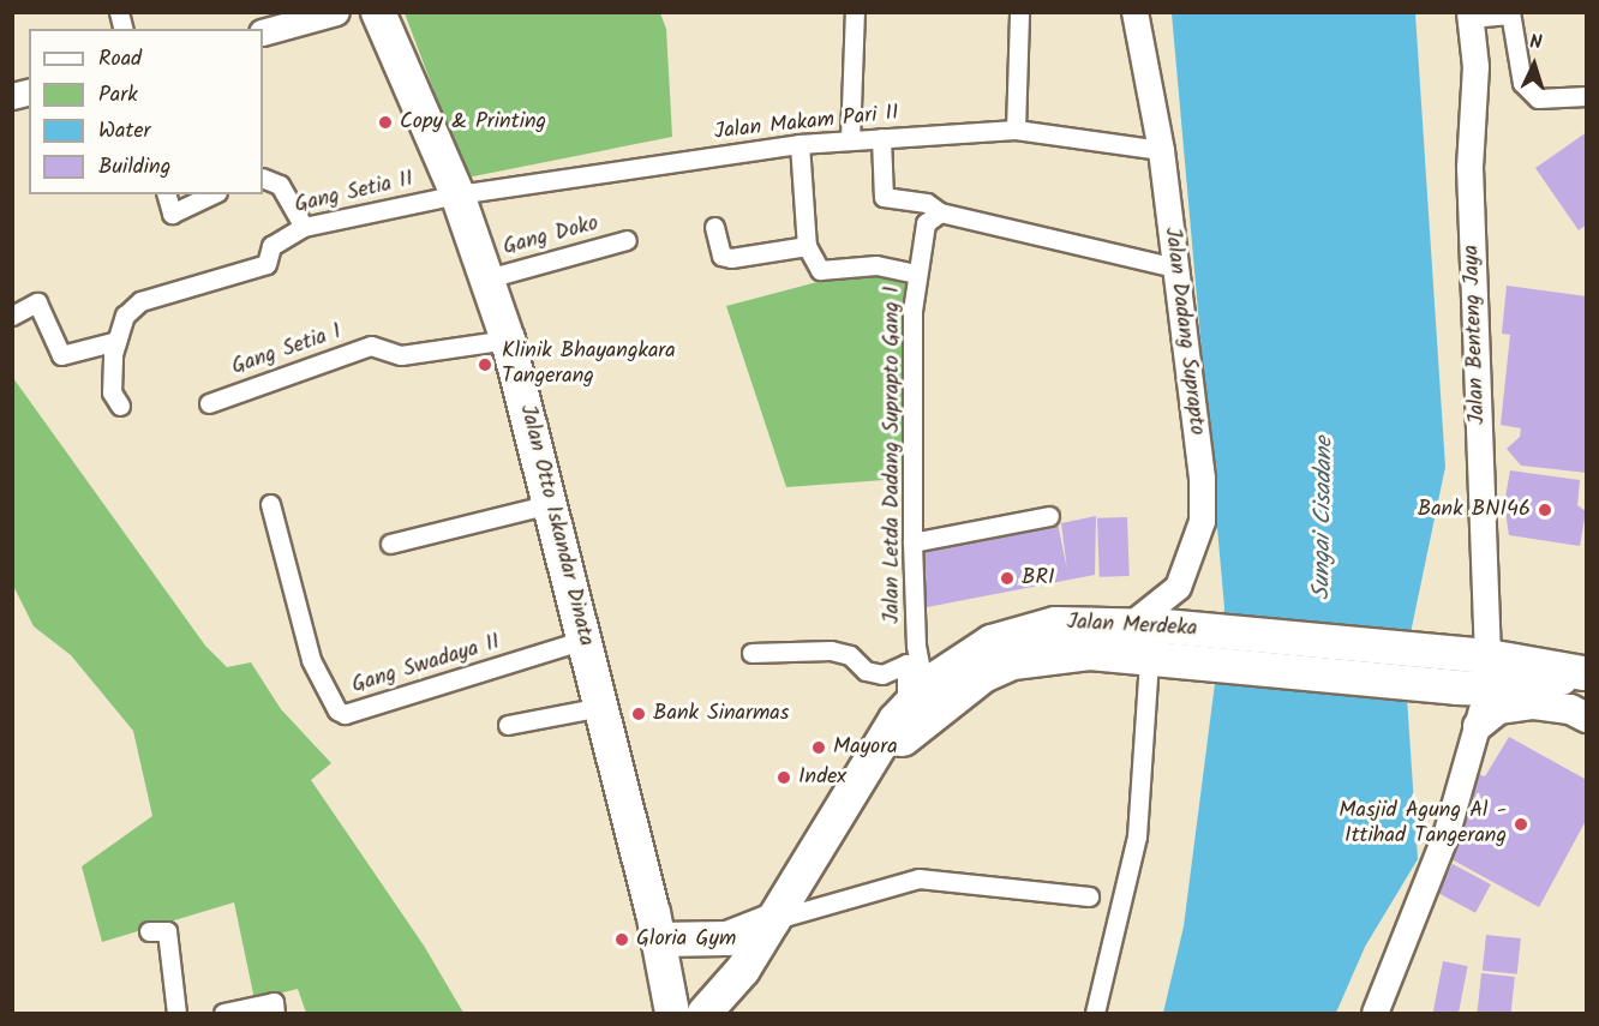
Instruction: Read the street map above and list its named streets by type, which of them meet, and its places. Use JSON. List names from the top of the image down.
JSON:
{
  "streets": {
    "highway": ["Jalan Otto Iskandar Dinata", "Jalan Merdeka"],
    "street": [
      "Jalan Makam Pari II",
      "Gang Setia II",
      "Gang Doko",
      "Jalan Dadang Suprapto",
      "Jalan Benteng Jaya",
      "Gang Setia 1",
      "Jalan Letda Dadang Suprapto Gang 1",
      "Gang Swadaya II"
    ]
  },
  "crossings": [
    ["Jalan Makam Pari II", "Gang Setia II"],
    ["Jalan Makam Pari II", "Jalan Dadang Suprapto"],
    ["Jalan Makam Pari II", "Jalan Otto Iskandar Dinata"],
    ["Gang Setia II", "Jalan Otto Iskandar Dinata"],
    ["Gang Doko", "Jalan Otto Iskandar Dinata"],
    ["Jalan Dadang Suprapto", "Jalan Merdeka"],
    ["Jalan Benteng Jaya", "Jalan Merdeka"],
    ["Gang Setia 1", "Jalan Otto Iskandar Dinata"],
    ["Jalan Letda Dadang Suprapto Gang 1", "Jalan Merdeka"],
    ["Jalan Otto Iskandar Dinata", "Gang Swadaya II"]
  ],
  "water": ["Sungai Cisadane"],
  "places": [
    "Copy & Printing",
    "Klinik Bhayangkara Tangerang",
    "Bank BNI46",
    "BRI",
    "Bank Sinarmas",
    "Mayora",
    "Index",
    "Masjid Agung Al - Ittihad Tangerang",
    "Gloria Gym"
  ],
  "legend": [
    "Road",
    "Park",
    "Water",
    "Building"
  ],
  "north": "top"
}
